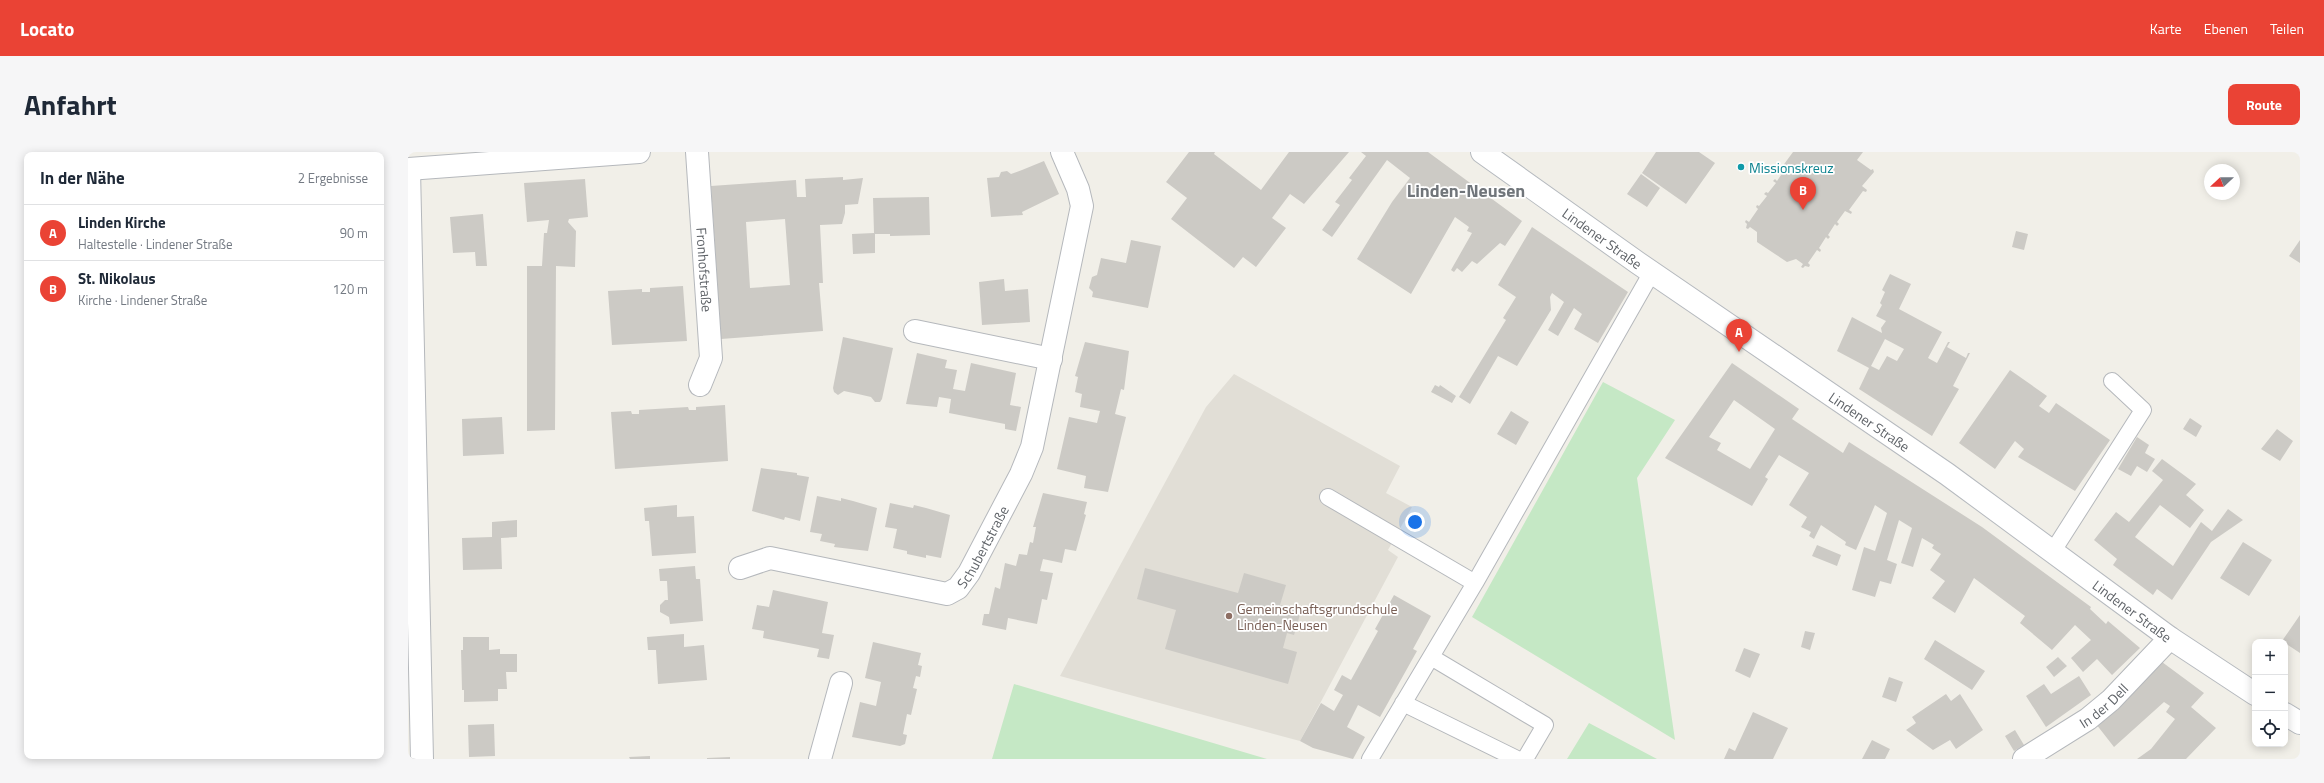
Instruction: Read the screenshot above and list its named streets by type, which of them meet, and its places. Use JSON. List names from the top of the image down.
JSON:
{
  "streets": {
    "street": [
      "Lindener Straße",
      "Fronhofstraße",
      "Schubertstraße",
      "In der Dell"
    ]
  },
  "crossings": [
    ["Lindener Straße", "In der Dell"]
  ],
  "districts": ["Linden-Neusen"],
  "places": ["Missionskreuz", "Gemeinschaftsgrundschule Linden-Neusen"],
  "north": "left",
  "page": {
    "header": "Locato",
    "nav": ["Karte", "Ebenen", "Teilen"],
    "title": "Anfahrt",
    "buttons": "Route",
    "heading": ["In der Nähe", "2 Ergebnisse"],
    "pins": ["B", "A"],
    "list": [
      {
        "mark": "A",
        "name": "Linden Kirche",
        "note": "Haltestelle · Lindener Straße",
        "value": "90 m"
      },
      {
        "mark": "B",
        "name": "St. Nikolaus",
        "note": "Kirche · Lindener Straße",
        "value": "120 m"
      }
    ],
    "map_buttons": ["+", "−"]
  }
}
